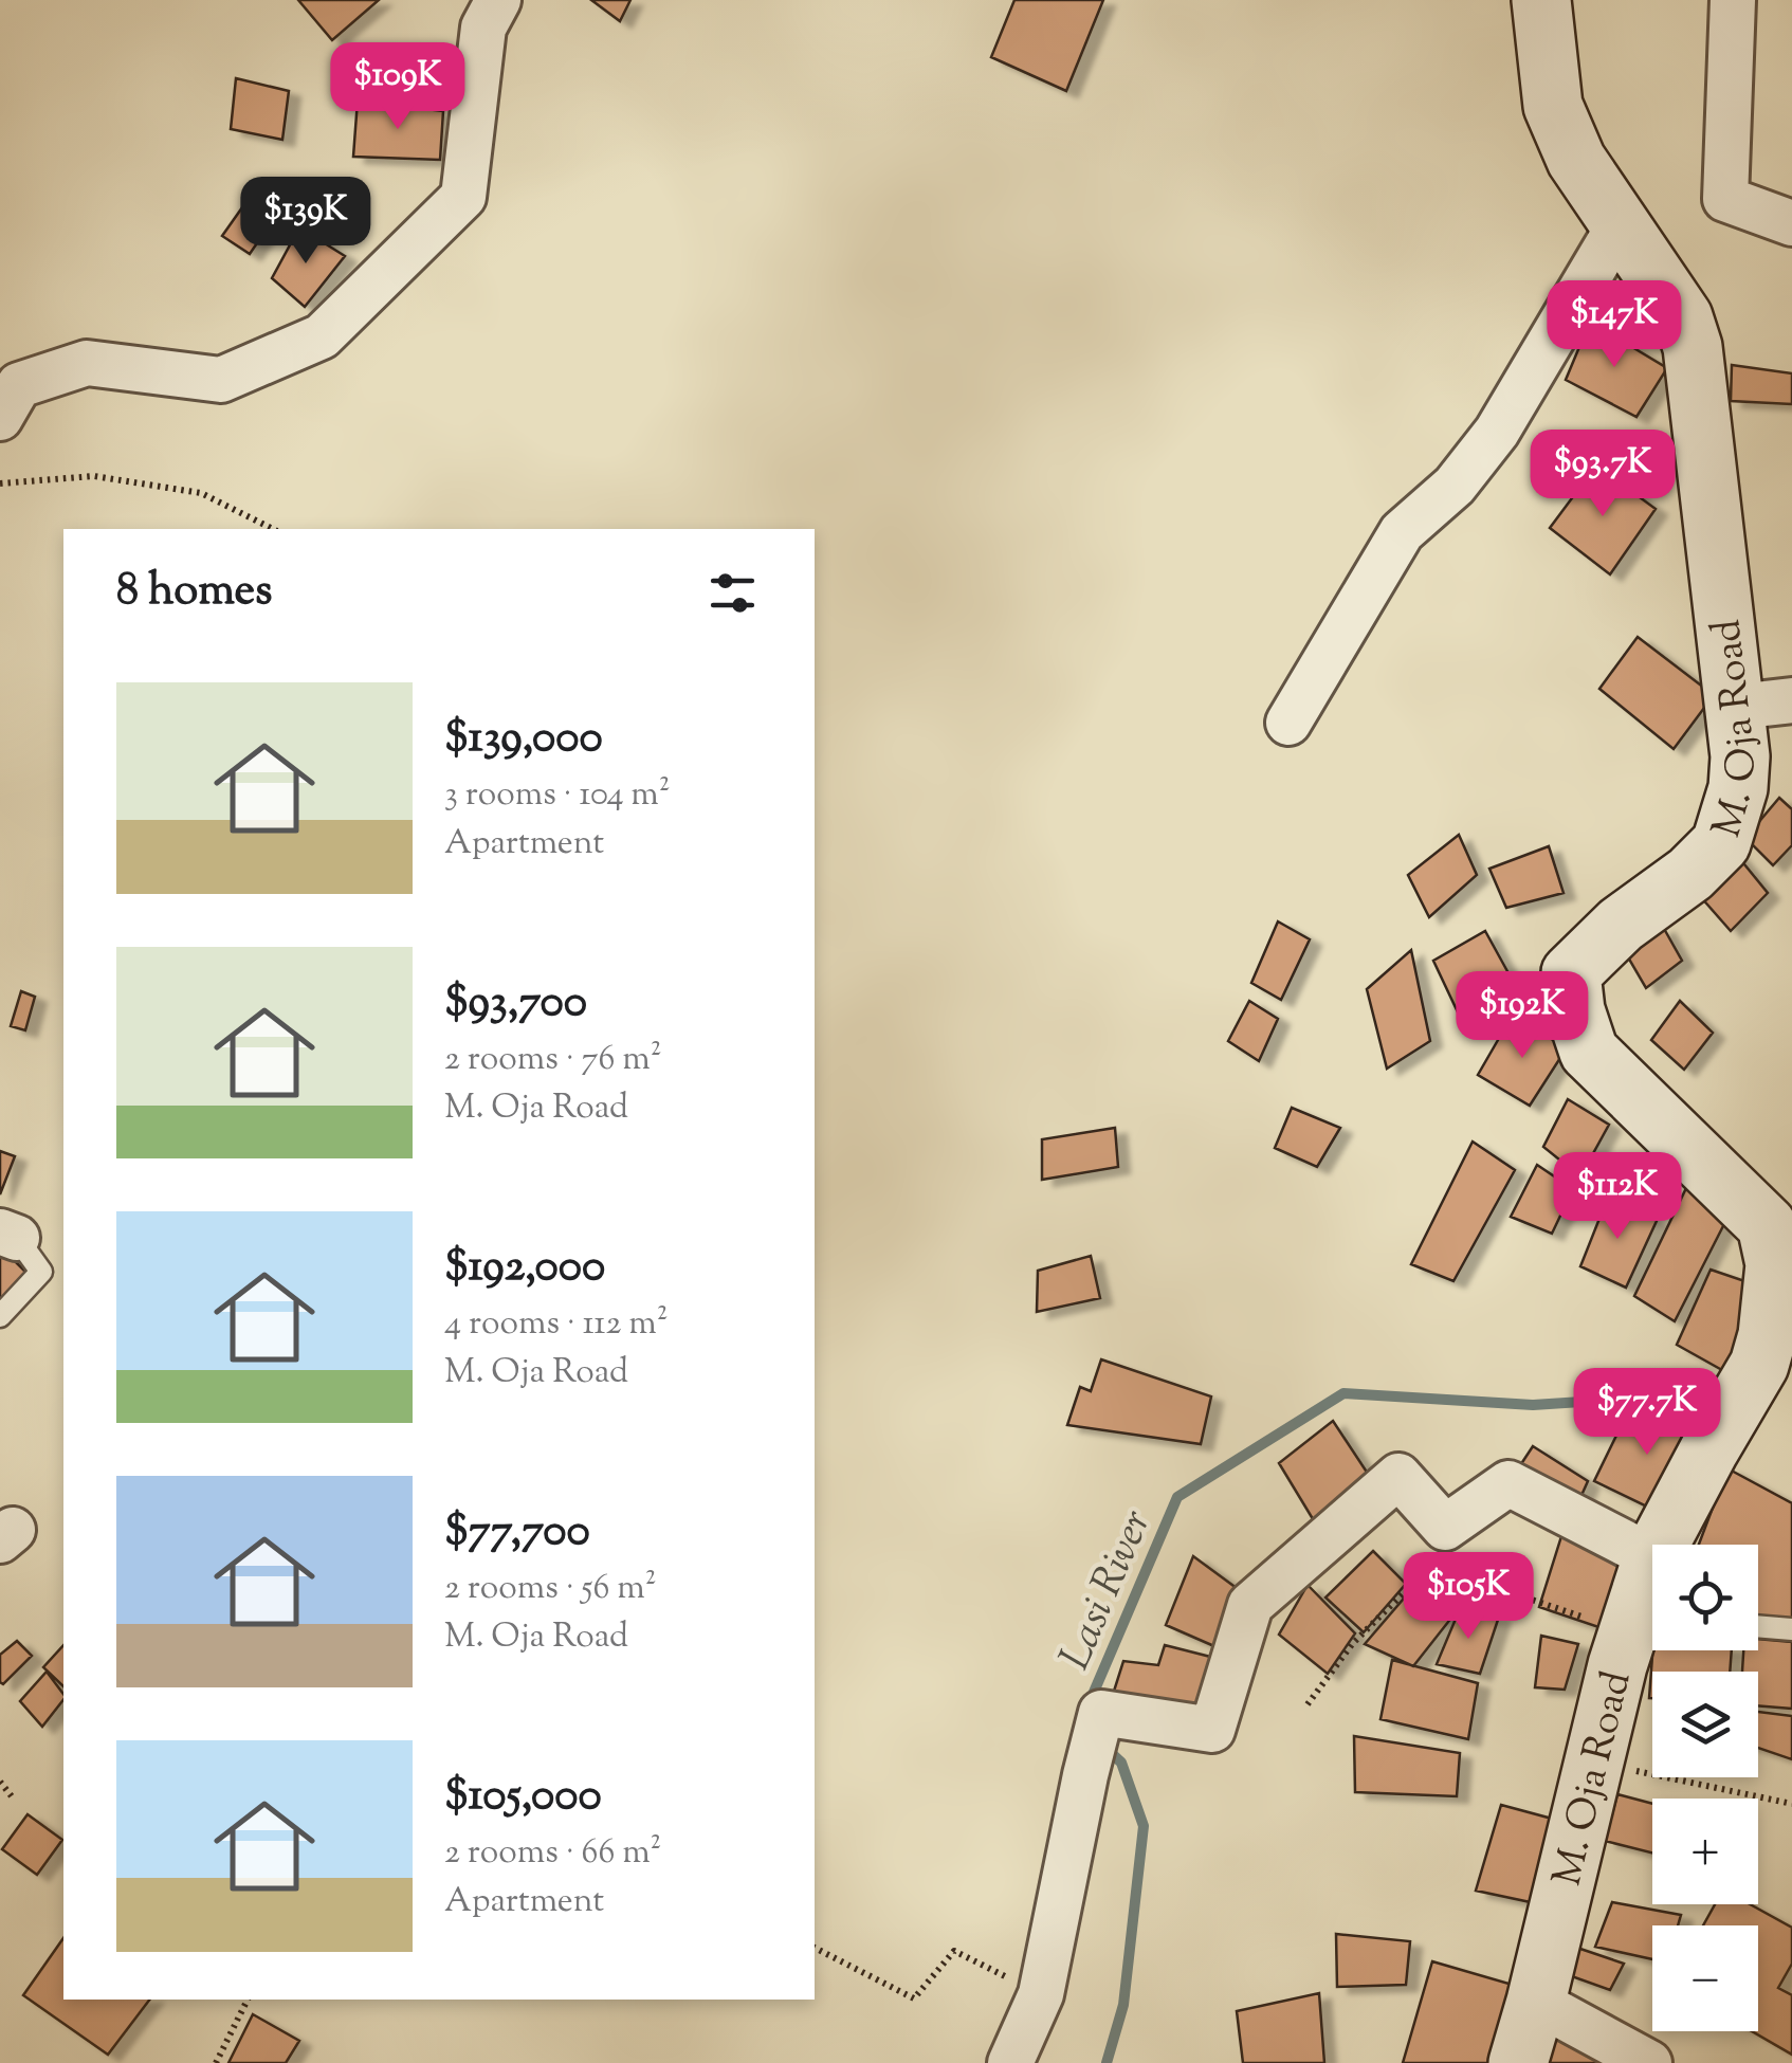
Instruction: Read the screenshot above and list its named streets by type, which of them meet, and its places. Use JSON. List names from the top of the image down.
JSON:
{
  "streets": {
    "street": ["M. Oja Road"]
  },
  "water": ["Lasi River"],
  "page": {
    "price": [
      "$109K",
      "$139K",
      "$147K",
      "$93.7K",
      "$192K",
      "$112K",
      "$77.7K",
      "$105K"
    ],
    "heading": "8 homes",
    "list": [
      {
        "name": "$139,000",
        "note": "3 rooms · 104 m² · Apartment"
      },
      {
        "name": "$93,700",
        "note": "2 rooms · 76 m² · M. Oja Road"
      },
      {
        "name": "$192,000",
        "note": "4 rooms · 112 m² · M. Oja Road"
      },
      {
        "name": "$77,700",
        "note": "2 rooms · 56 m² · M. Oja Road"
      },
      {
        "name": "$105,000",
        "note": "2 rooms · 66 m² · Apartment"
      }
    ],
    "map_buttons": ["+", "−"]
  }
}
